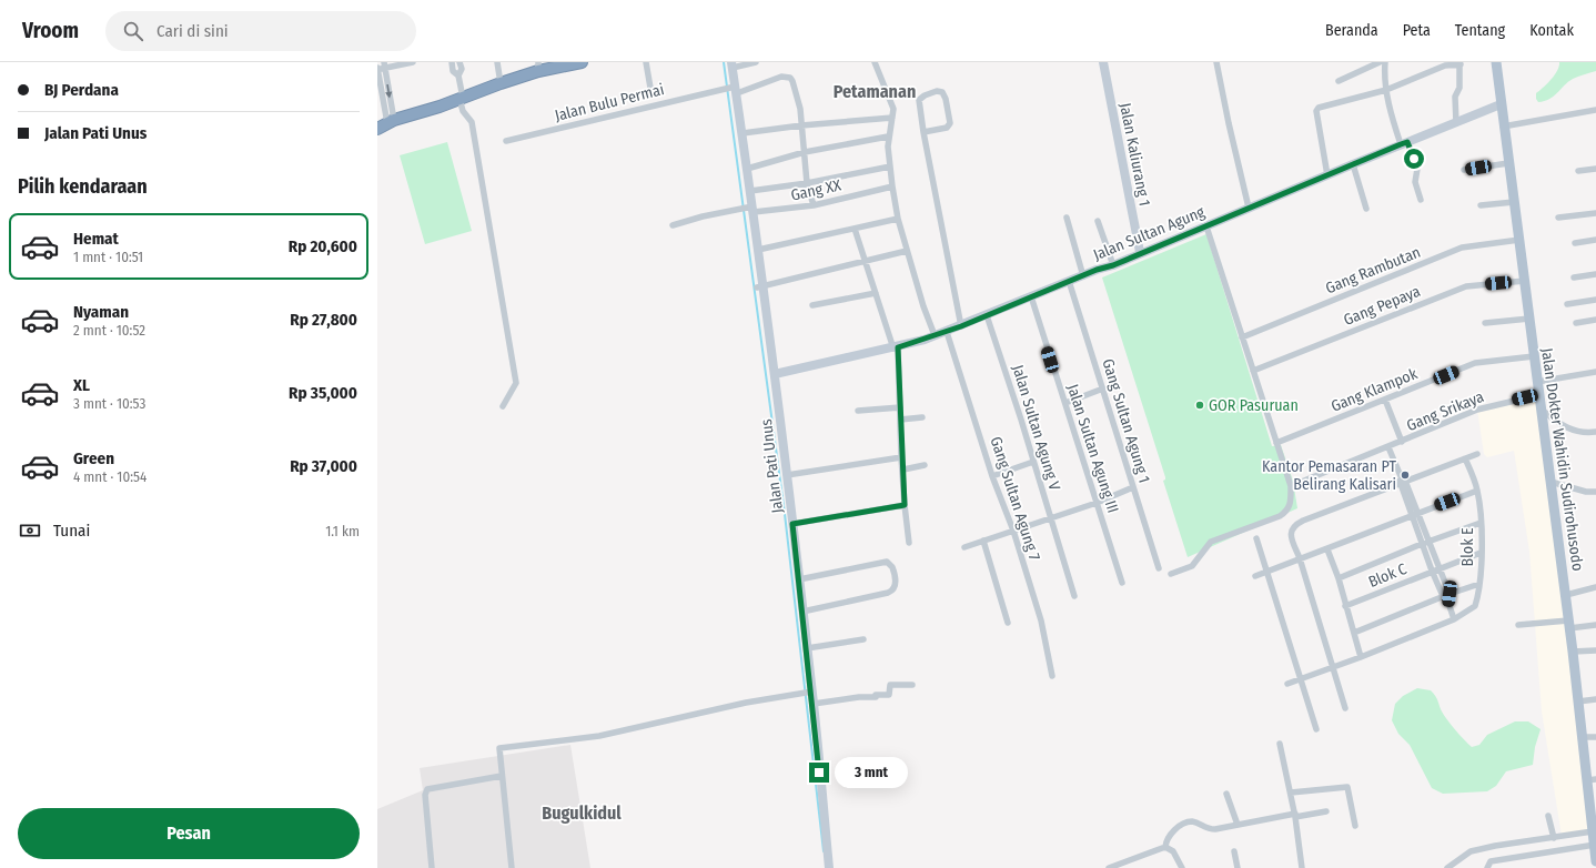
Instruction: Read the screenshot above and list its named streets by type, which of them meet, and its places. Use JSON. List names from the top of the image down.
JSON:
{
  "streets": {
    "main road": [
      "Jalan Kaliurang 1",
      "Jalan Sultan Agung",
      "Jalan Dokter Wahidin Sudirohusodo",
      "Jalan Pati Unus"
    ],
    "street": [
      "Jalan Bulu Permai",
      "Gang XX",
      "Gang Rambutan",
      "Gang Pepaya",
      "Gang Klampok",
      "Gang Srikaya",
      "Gang Sultan Agung 1",
      "Jalan Sultan Agung V",
      "Jalan Sultan Agung III",
      "Gang Sultan Agung 7",
      "Blok E",
      "Blok C"
    ]
  },
  "crossings": [
    ["Jalan Bulu Permai", "Jalan Pati Unus"],
    ["Jalan Kaliurang 1", "Jalan Sultan Agung"],
    ["Gang XX", "Jalan Pati Unus"],
    ["Jalan Sultan Agung", "Gang Sultan Agung 1"],
    ["Jalan Sultan Agung", "Jalan Sultan Agung V"],
    ["Jalan Sultan Agung", "Jalan Sultan Agung III"],
    ["Jalan Sultan Agung", "Jalan Dokter Wahidin Sudirohusodo"],
    ["Jalan Sultan Agung", "Jalan Pati Unus"],
    ["Jalan Sultan Agung", "Gang Sultan Agung 7"],
    ["Gang Rambutan", "Jalan Dokter Wahidin Sudirohusodo"],
    ["Gang Pepaya", "Jalan Dokter Wahidin Sudirohusodo"],
    ["Gang Klampok", "Jalan Dokter Wahidin Sudirohusodo"],
    ["Gang Srikaya", "Jalan Dokter Wahidin Sudirohusodo"],
    ["Blok E", "Blok C"]
  ],
  "districts": ["Petamanan", "Bugulkidul"],
  "places": ["GOR Pasuruan", "Kantor Pemasaran PT Belirang Kalisari"],
  "page": {
    "header": "Vroom",
    "search": "Cari di sini",
    "nav": [
      "Beranda",
      "Peta",
      "Tentang",
      "Kontak"
    ],
    "banner": ["BJ Perdana", "Jalan Pati Unus"],
    "heading": "Pilih kendaraan",
    "list": [
      {
        "name": "Hemat",
        "note": "1 mnt · 10:51",
        "value": "Rp 20,600"
      },
      {
        "name": "Nyaman",
        "note": "2 mnt · 10:52",
        "value": "Rp 27,800"
      },
      {
        "name": "XL",
        "note": "3 mnt · 10:53",
        "value": "Rp 35,000"
      },
      {
        "name": "Green",
        "note": "4 mnt · 10:54",
        "value": "Rp 37,000"
      }
    ],
    "pay": ["Tunai", "1.1 km"],
    "bubble": "3 mnt",
    "buttons": "Pesan"
  }
}
